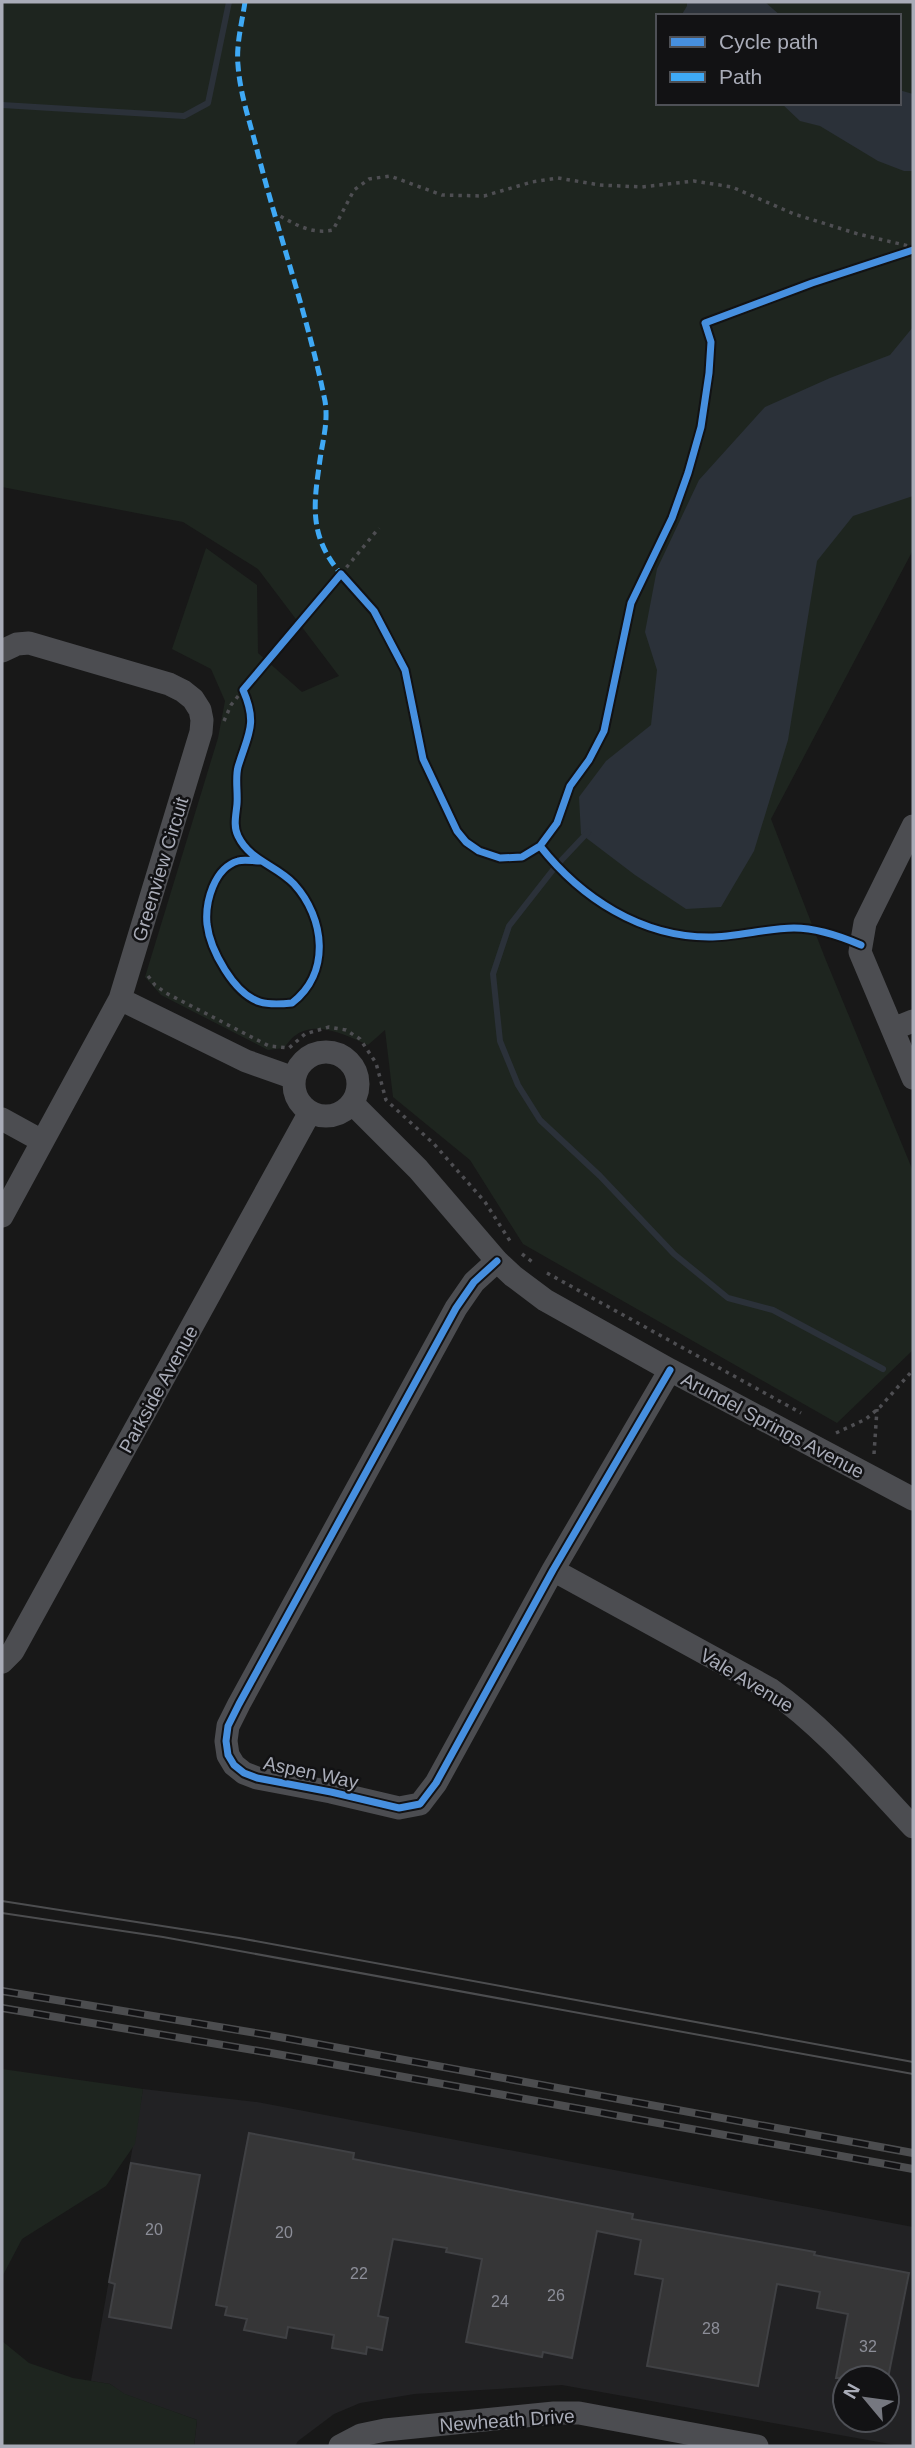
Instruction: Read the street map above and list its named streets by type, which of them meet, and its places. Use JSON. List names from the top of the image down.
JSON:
{
  "streets": {
    "street": [
      "Greenview Circuit",
      "Parkside Avenue",
      "Arundel Springs Avenue",
      "Vale Avenue",
      "Aspen Way",
      "Newheath Drive"
    ]
  },
  "crossings": [
    ["Parkside Avenue", "Arundel Springs Avenue"],
    ["Arundel Springs Avenue", "Aspen Way"],
    ["Vale Avenue", "Aspen Way"]
  ],
  "house_numbers": [
    "20",
    "20",
    "22",
    "26",
    "24",
    "28",
    "32"
  ],
  "legend": ["Cycle path", "Path"],
  "north": "top left"
}
